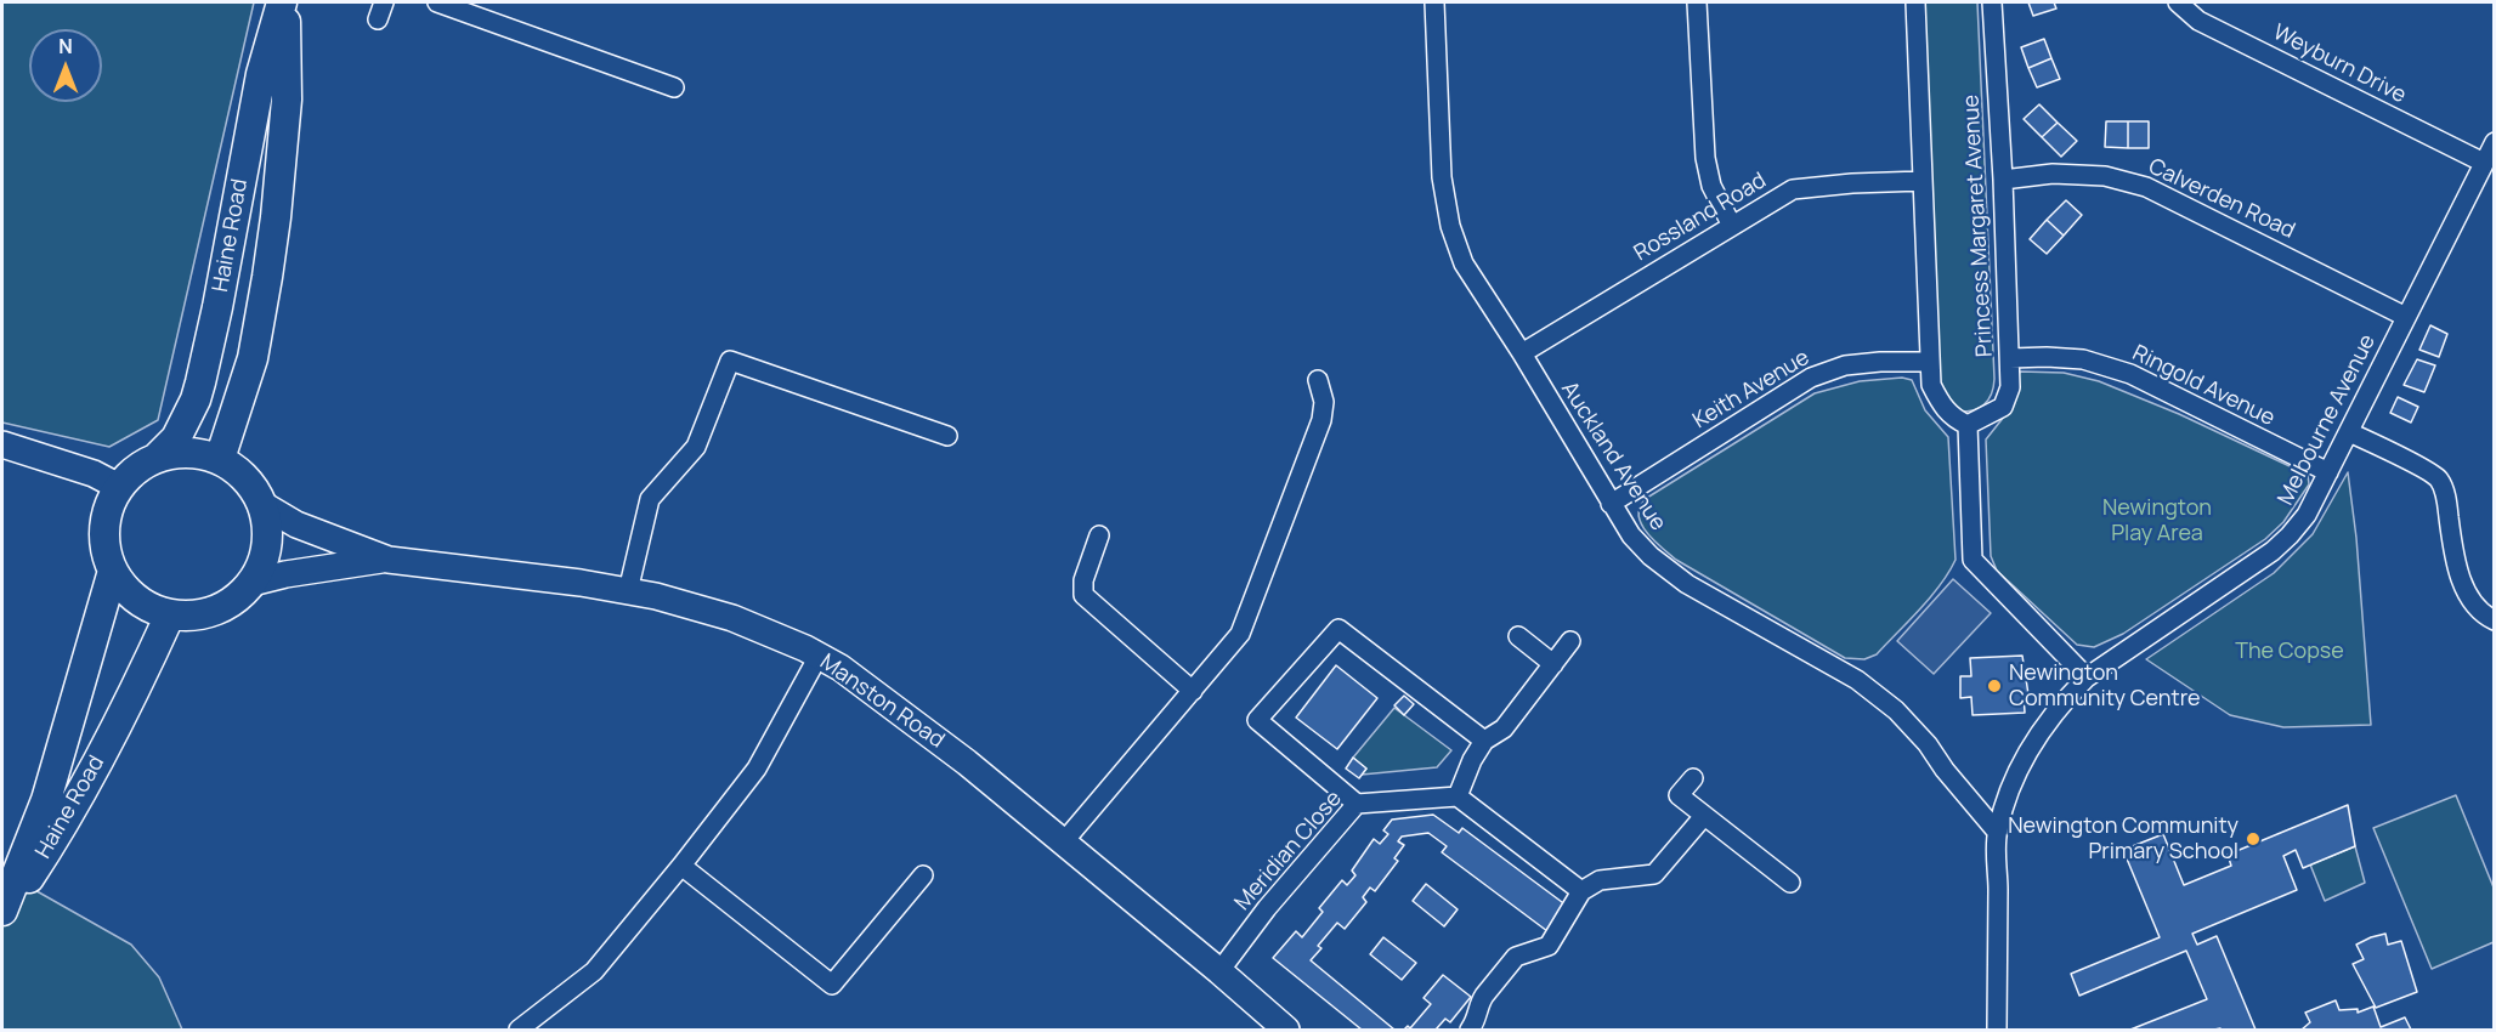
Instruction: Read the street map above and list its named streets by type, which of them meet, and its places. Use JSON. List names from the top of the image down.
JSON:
{
  "streets": {
    "main road": ["Haine Road", "Manston Road"],
    "street": [
      "Weyburn Drive",
      "Calverden Road",
      "Rossland Road",
      "Princess Margaret Avenue",
      "Ringold Avenue",
      "Keith Avenue",
      "Melbourne Avenue",
      "Auckland Avenue",
      "Meridian Close"
    ]
  },
  "crossings": [
    ["Weyburn Drive", "Melbourne Avenue"],
    ["Calverden Road", "Princess Margaret Avenue"],
    ["Calverden Road", "Melbourne Avenue"],
    ["Rossland Road", "Auckland Avenue"],
    ["Princess Margaret Avenue", "Ringold Avenue"],
    ["Haine Road", "Manston Road"],
    ["Ringold Avenue", "Melbourne Avenue"],
    ["Keith Avenue", "Auckland Avenue"],
    ["Manston Road", "Meridian Close"]
  ],
  "parks": ["Newington Play Area", "The Copse"],
  "places": ["Newington Community Centre", "Newington Community Primary School"],
  "north": "top"
}
